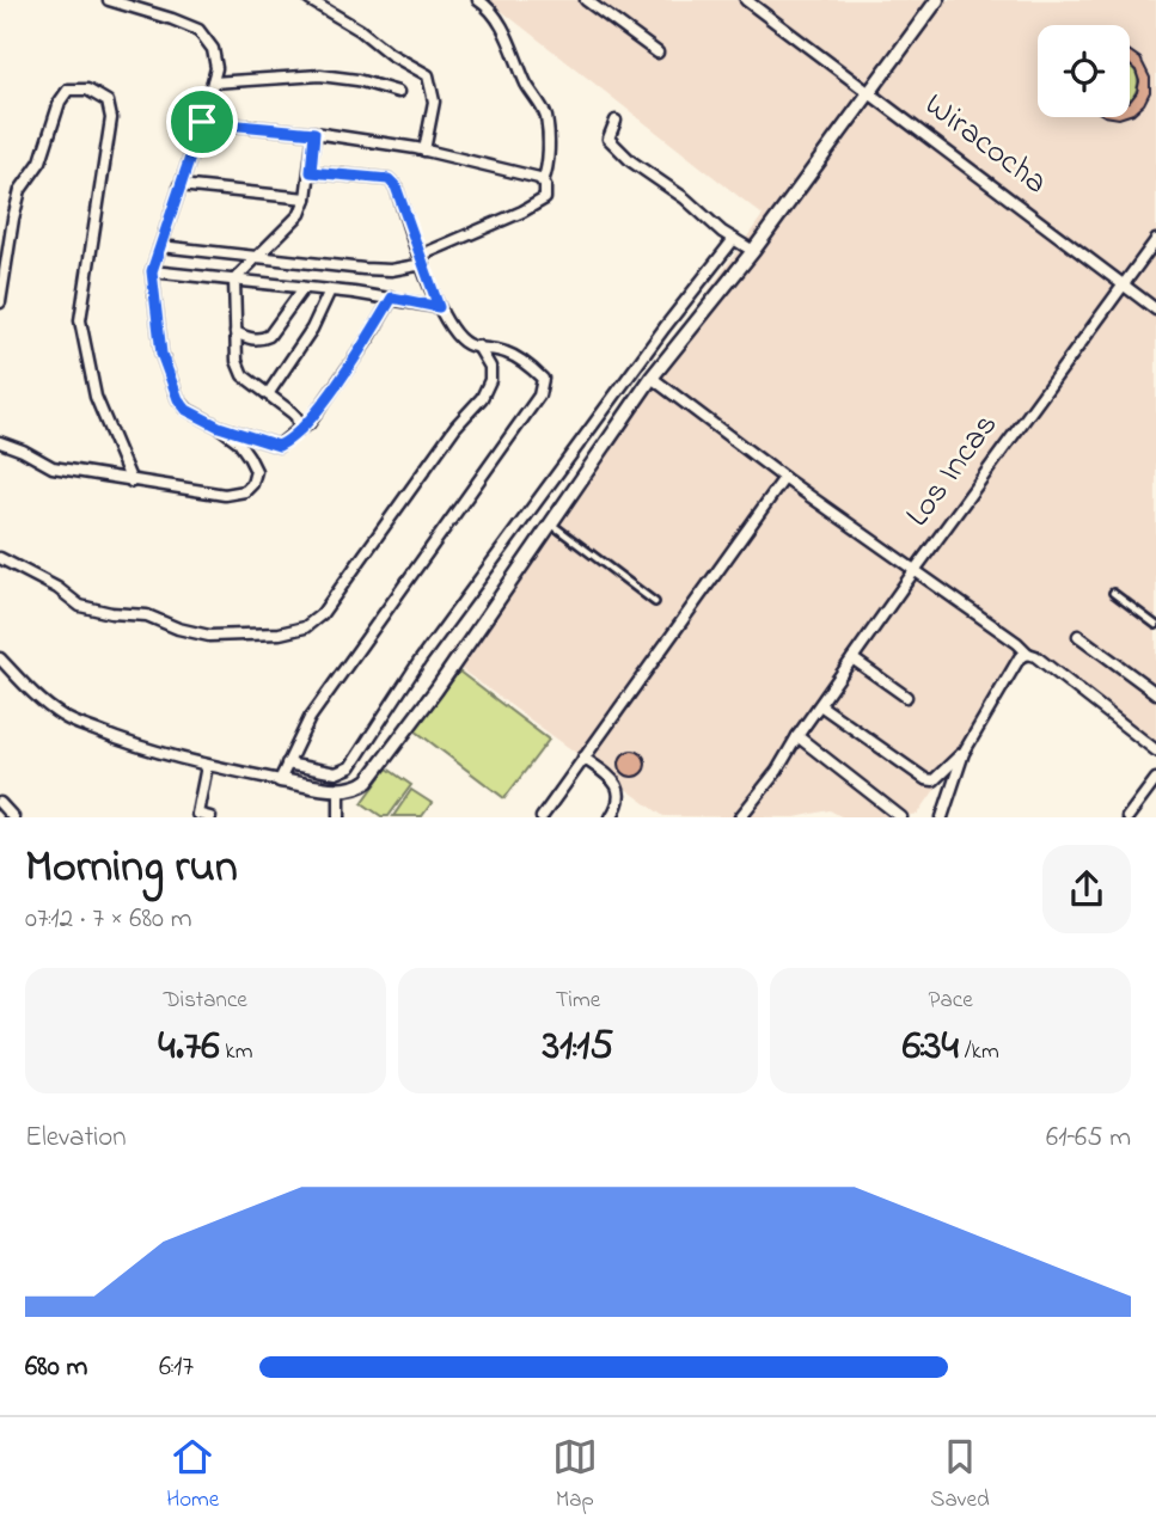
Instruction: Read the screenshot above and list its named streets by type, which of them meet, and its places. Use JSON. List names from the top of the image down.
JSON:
{
  "streets": {
    "street": ["Wiracocha", "Los Incas"]
  },
  "crossings": [
    ["Wiracocha", "Los Incas"]
  ],
  "page": {
    "heading": ["Morning run", "07:12 · 7 × 680 m"],
    "stats": [
      ["Distance", "4.76 km"],
      ["Time", "31:15"],
      ["Pace", "6:34 /km"]
    ],
    "chart": ["Elevation", "61–65 m"],
    "list": [
      {
        "name": "680 m",
        "note": "6:17"
      }
    ],
    "tabs": ["Home", "Map", "Saved"]
  }
}
